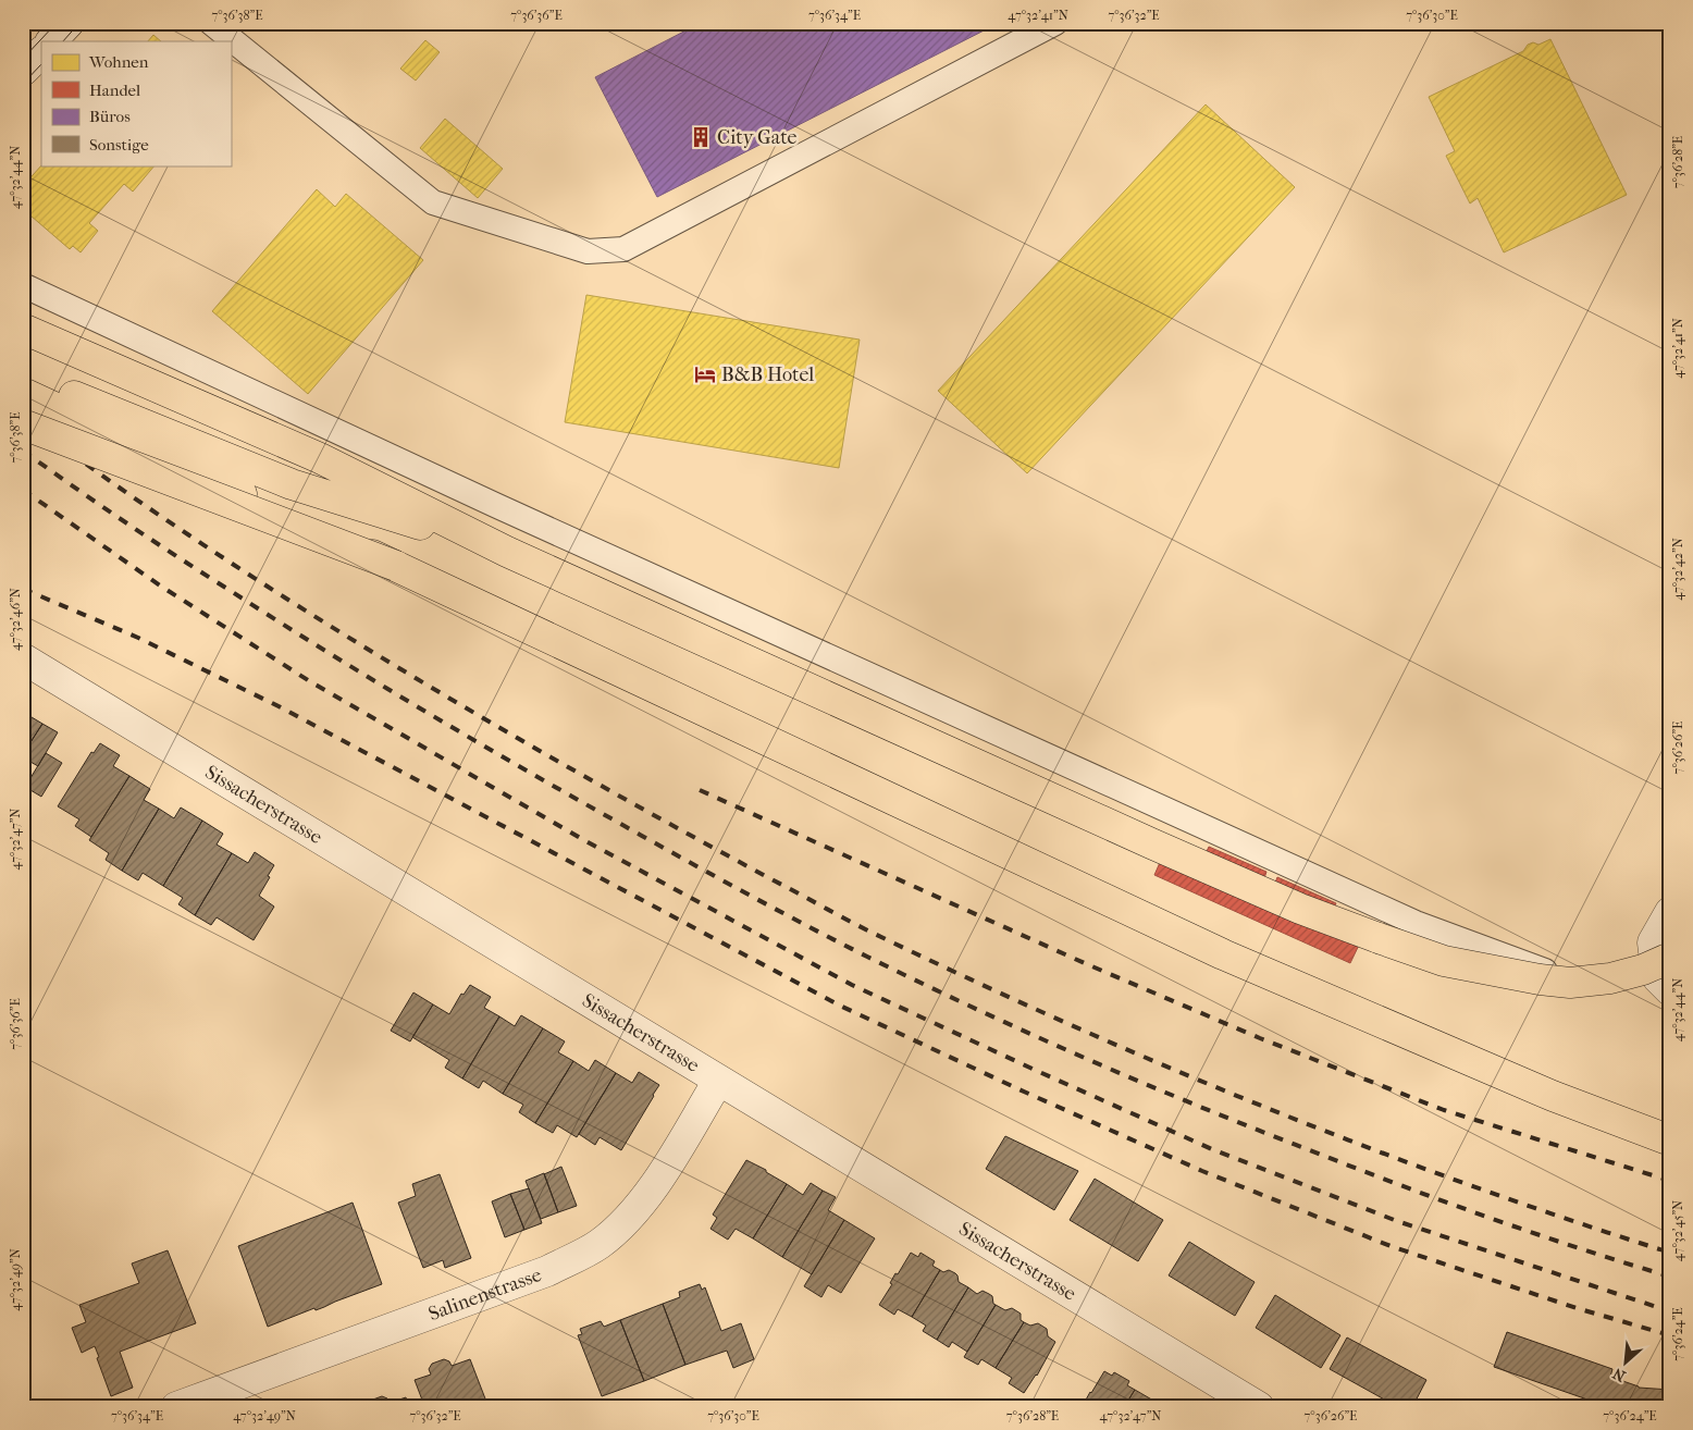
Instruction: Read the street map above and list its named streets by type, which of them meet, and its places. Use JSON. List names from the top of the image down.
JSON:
{
  "streets": {
    "street": ["Sissacherstrasse", "Salinenstrasse"]
  },
  "crossings": [
    ["Sissacherstrasse", "Salinenstrasse"]
  ],
  "places": {
    "building": ["City Gate"],
    "hotel": ["B&B Hotel"]
  },
  "legend": [
    "Wohnen",
    "Handel",
    "Büros",
    "Sonstige"
  ],
  "north": "bottom left",
  "coordinates": [
    "7°36'38\"E",
    "7°36'36\"E",
    "7°36'34\"E",
    "47°32'41\"N",
    "7°36'32\"E",
    "7°36'30\"E",
    "7°36'28\"E",
    "47°32'44\"N",
    "47°32'42\"N",
    "47°32'46\"N",
    "7°36'26\"E",
    "47°32'47\"N",
    "47°32'45\"N",
    "47°32'49\"N",
    "7°36'24\"E"
  ]
}
